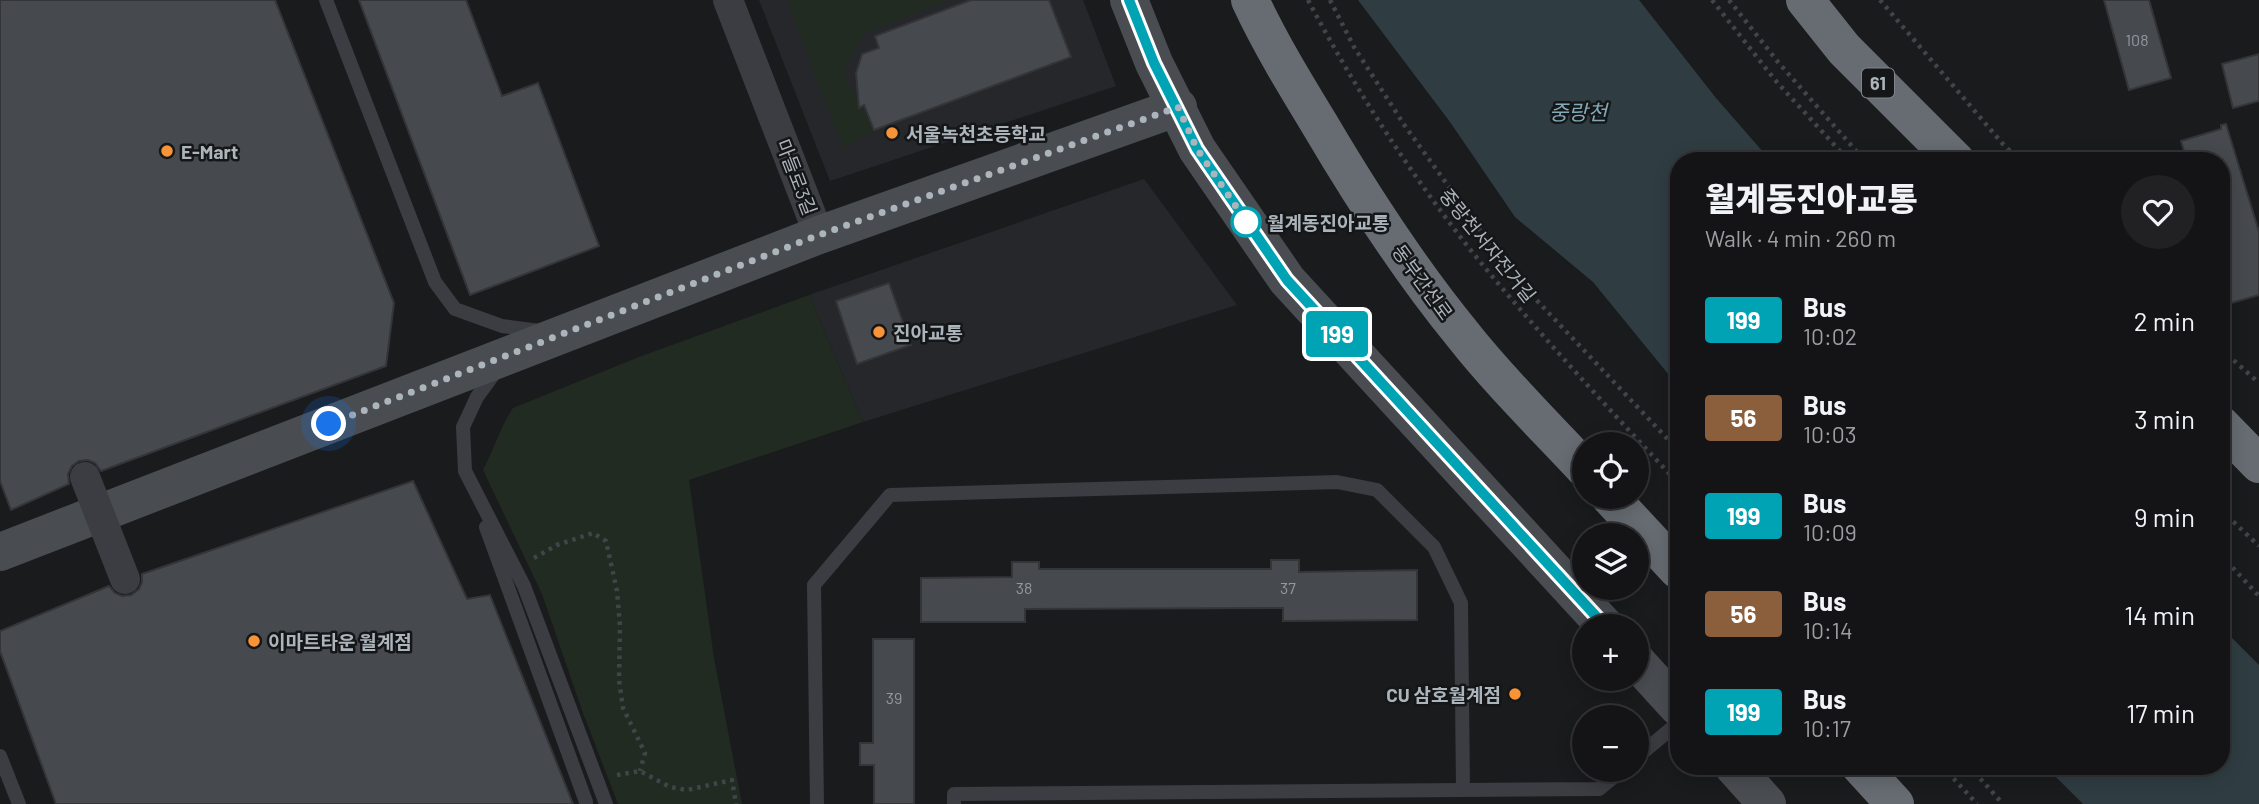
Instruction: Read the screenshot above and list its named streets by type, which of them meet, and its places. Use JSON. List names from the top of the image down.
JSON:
{
  "streets": {
    "highway": ["61", "동부간선로"],
    "street": ["마들로3길"],
    "path": ["중랑천서자전거길"]
  },
  "water": ["중랑천"],
  "places": [
    "서울녹천초등학교",
    "E-Mart",
    "월계동진아교통",
    "진아교통",
    "이마트타운 월계점",
    "CU 삼호월계점"
  ],
  "lines": ["bus line 199"],
  "house_numbers": [
    "108",
    "38",
    "37",
    "39"
  ],
  "page": {
    "on_map": "199",
    "heading": ["월계동진아교통", "Walk · 4 min · 260 m"],
    "list": [
      {
        "mark": "199",
        "name": "Bus",
        "note": "10:02",
        "value": "2 min"
      },
      {
        "mark": "56",
        "name": "Bus",
        "note": "10:03",
        "value": "3 min"
      },
      {
        "mark": "199",
        "name": "Bus",
        "note": "10:09",
        "value": "9 min"
      },
      {
        "mark": "56",
        "name": "Bus",
        "note": "10:14",
        "value": "14 min"
      },
      {
        "mark": "199",
        "name": "Bus",
        "note": "10:17",
        "value": "17 min"
      }
    ],
    "map_buttons": ["+", "−"]
  }
}
